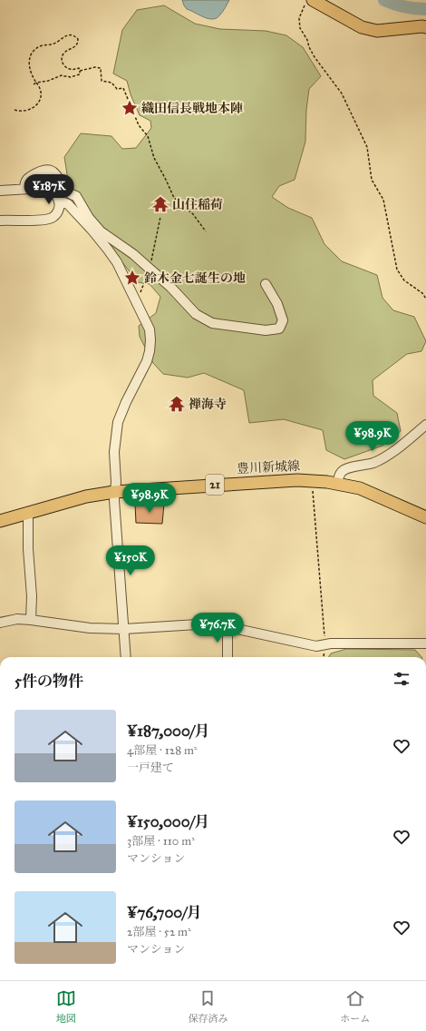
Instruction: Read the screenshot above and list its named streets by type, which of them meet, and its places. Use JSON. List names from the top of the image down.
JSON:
{
  "streets": {
    "main road": ["豊川新城線", "21"]
  },
  "places": {
    "place": ["織田信長戦地本陣", "鈴木金七誕生の地"],
    "temple": ["山住稲荷", "禅海寺"]
  },
  "page": {
    "price": [
      "¥187K",
      "¥98.9K",
      "¥98.9K",
      "¥150K",
      "¥76.7K"
    ],
    "heading": "5件の物件",
    "list": [
      {
        "name": "¥187,000/月",
        "note": "4部屋 · 128 m² · 一戸建て"
      },
      {
        "name": "¥150,000/月",
        "note": "3部屋 · 110 m² · マンション"
      },
      {
        "name": "¥76,700/月",
        "note": "2部屋 · 52 m² · マンション"
      }
    ],
    "tabs": ["地図", "保存済み", "ホーム"]
  }
}
